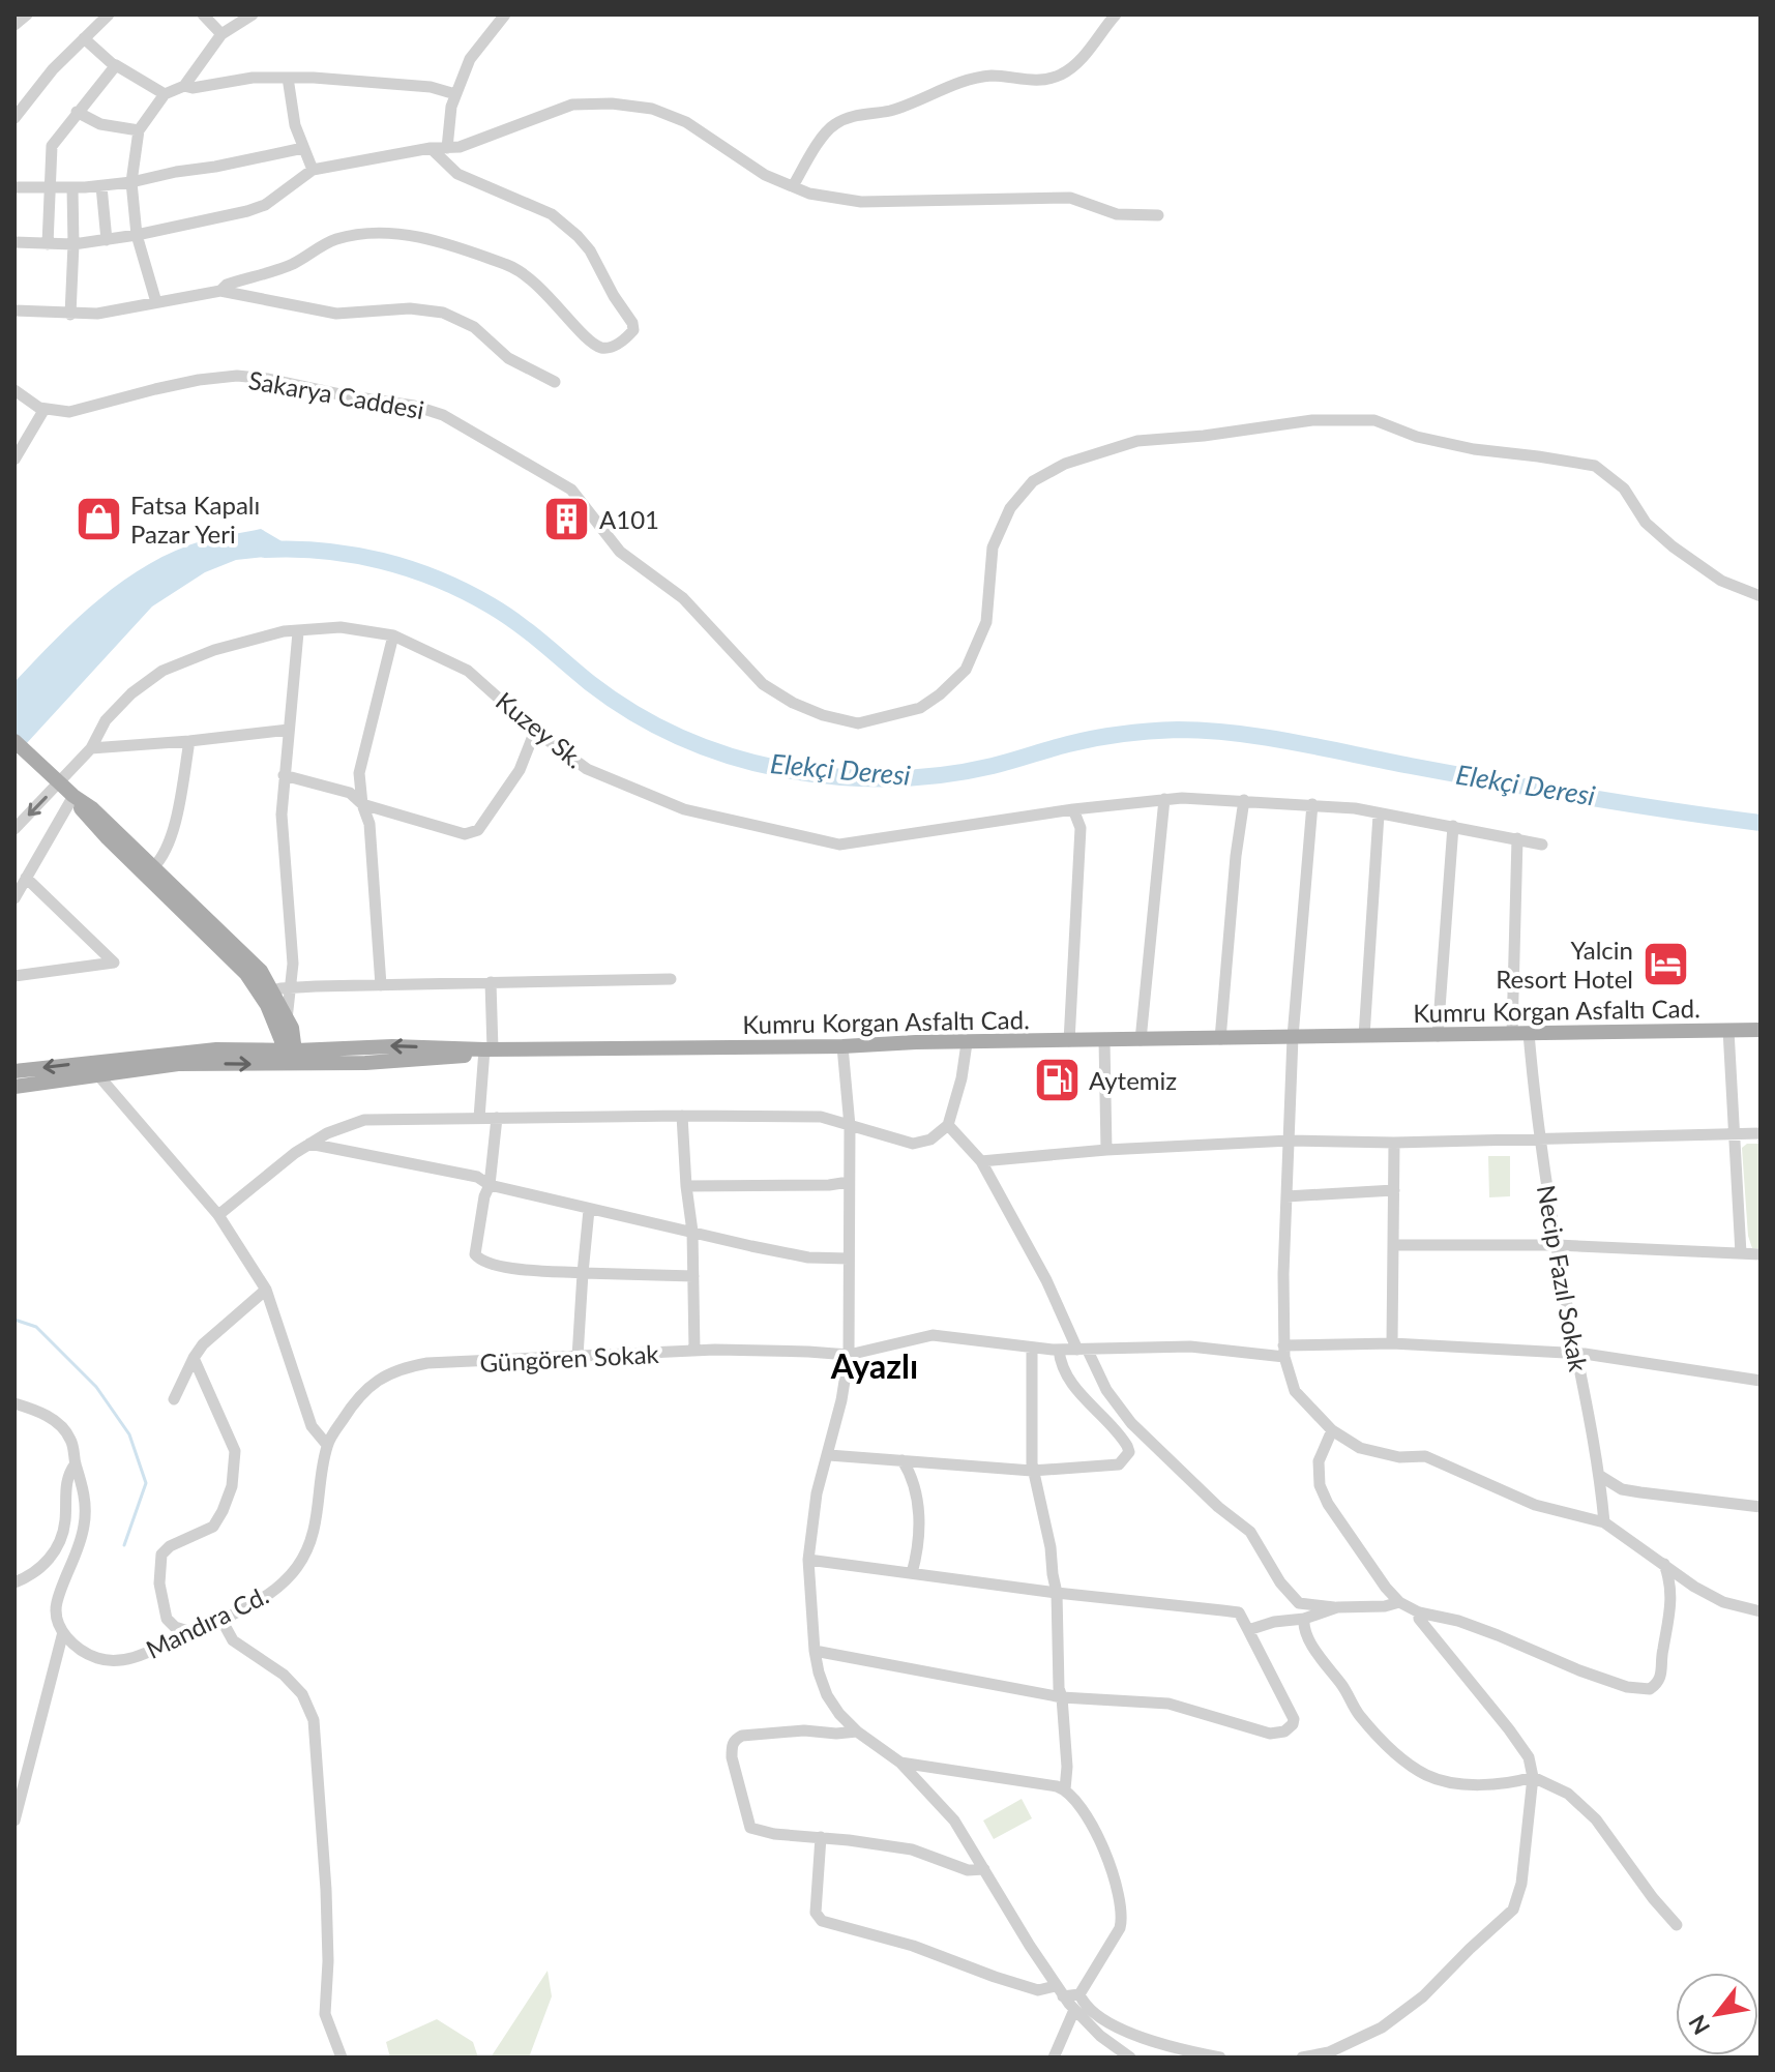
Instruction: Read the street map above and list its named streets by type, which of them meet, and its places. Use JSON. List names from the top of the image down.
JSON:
{
  "streets": {
    "main road": ["Kumru Korgan Asfaltı Cad."],
    "street": [
      "Sakarya Caddesi",
      "Kuzey Sk.",
      "Necip Fazıl Sokak",
      "Güngören Sokak",
      "Mandıra Cd."
    ]
  },
  "crossings": [
    ["Kumru Korgan Asfaltı Cad.", "Necip Fazıl Sokak"],
    ["Necip Fazıl Sokak", "Güngören Sokak"],
    ["Güngören Sokak", "Mandıra Cd."]
  ],
  "districts": ["Ayazlı"],
  "water": ["Elekçi Deresi"],
  "places": {
    "shop": ["Fatsa Kapalı Pazar Yeri"],
    "building": ["A101"],
    "hotel": ["Yalcin Resort Hotel"],
    "fuel station": ["Aytemiz"]
  },
  "north": "bottom left"
}
